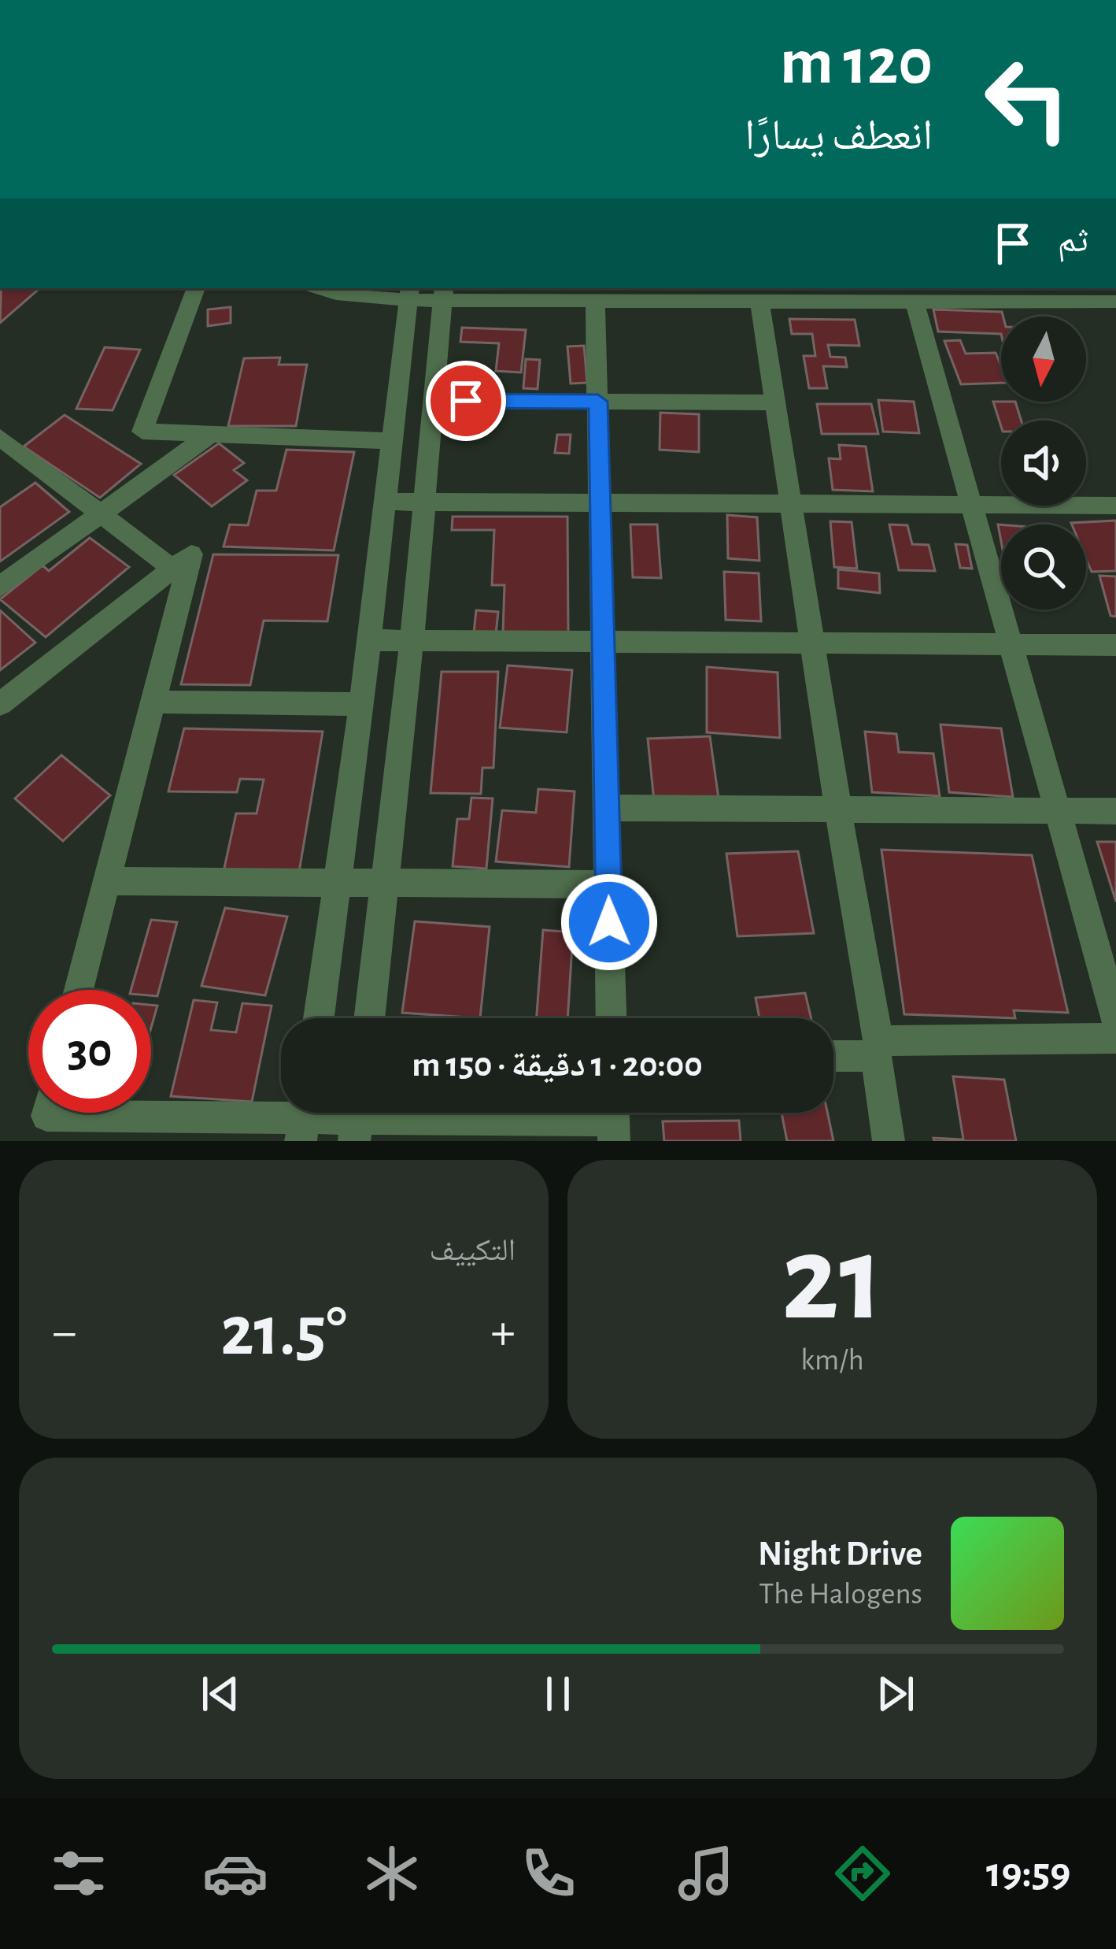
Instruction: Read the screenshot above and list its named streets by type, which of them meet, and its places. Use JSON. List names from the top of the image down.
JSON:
{
  "north": "bottom",
  "page": {
    "turn": ["120 m", "انعطف يسارًا"],
    "then": "ثم",
    "limit": "30",
    "trip": "20:00 · 1 دقيقة · 150 m",
    "tile": [
      ["21", "km/h"],
      "التكييف"
    ],
    "heat": ["−", "21.5°", "+"],
    "song": ["Night Drive", "The Halogens"],
    "tabs": "19:59"
  }
}
